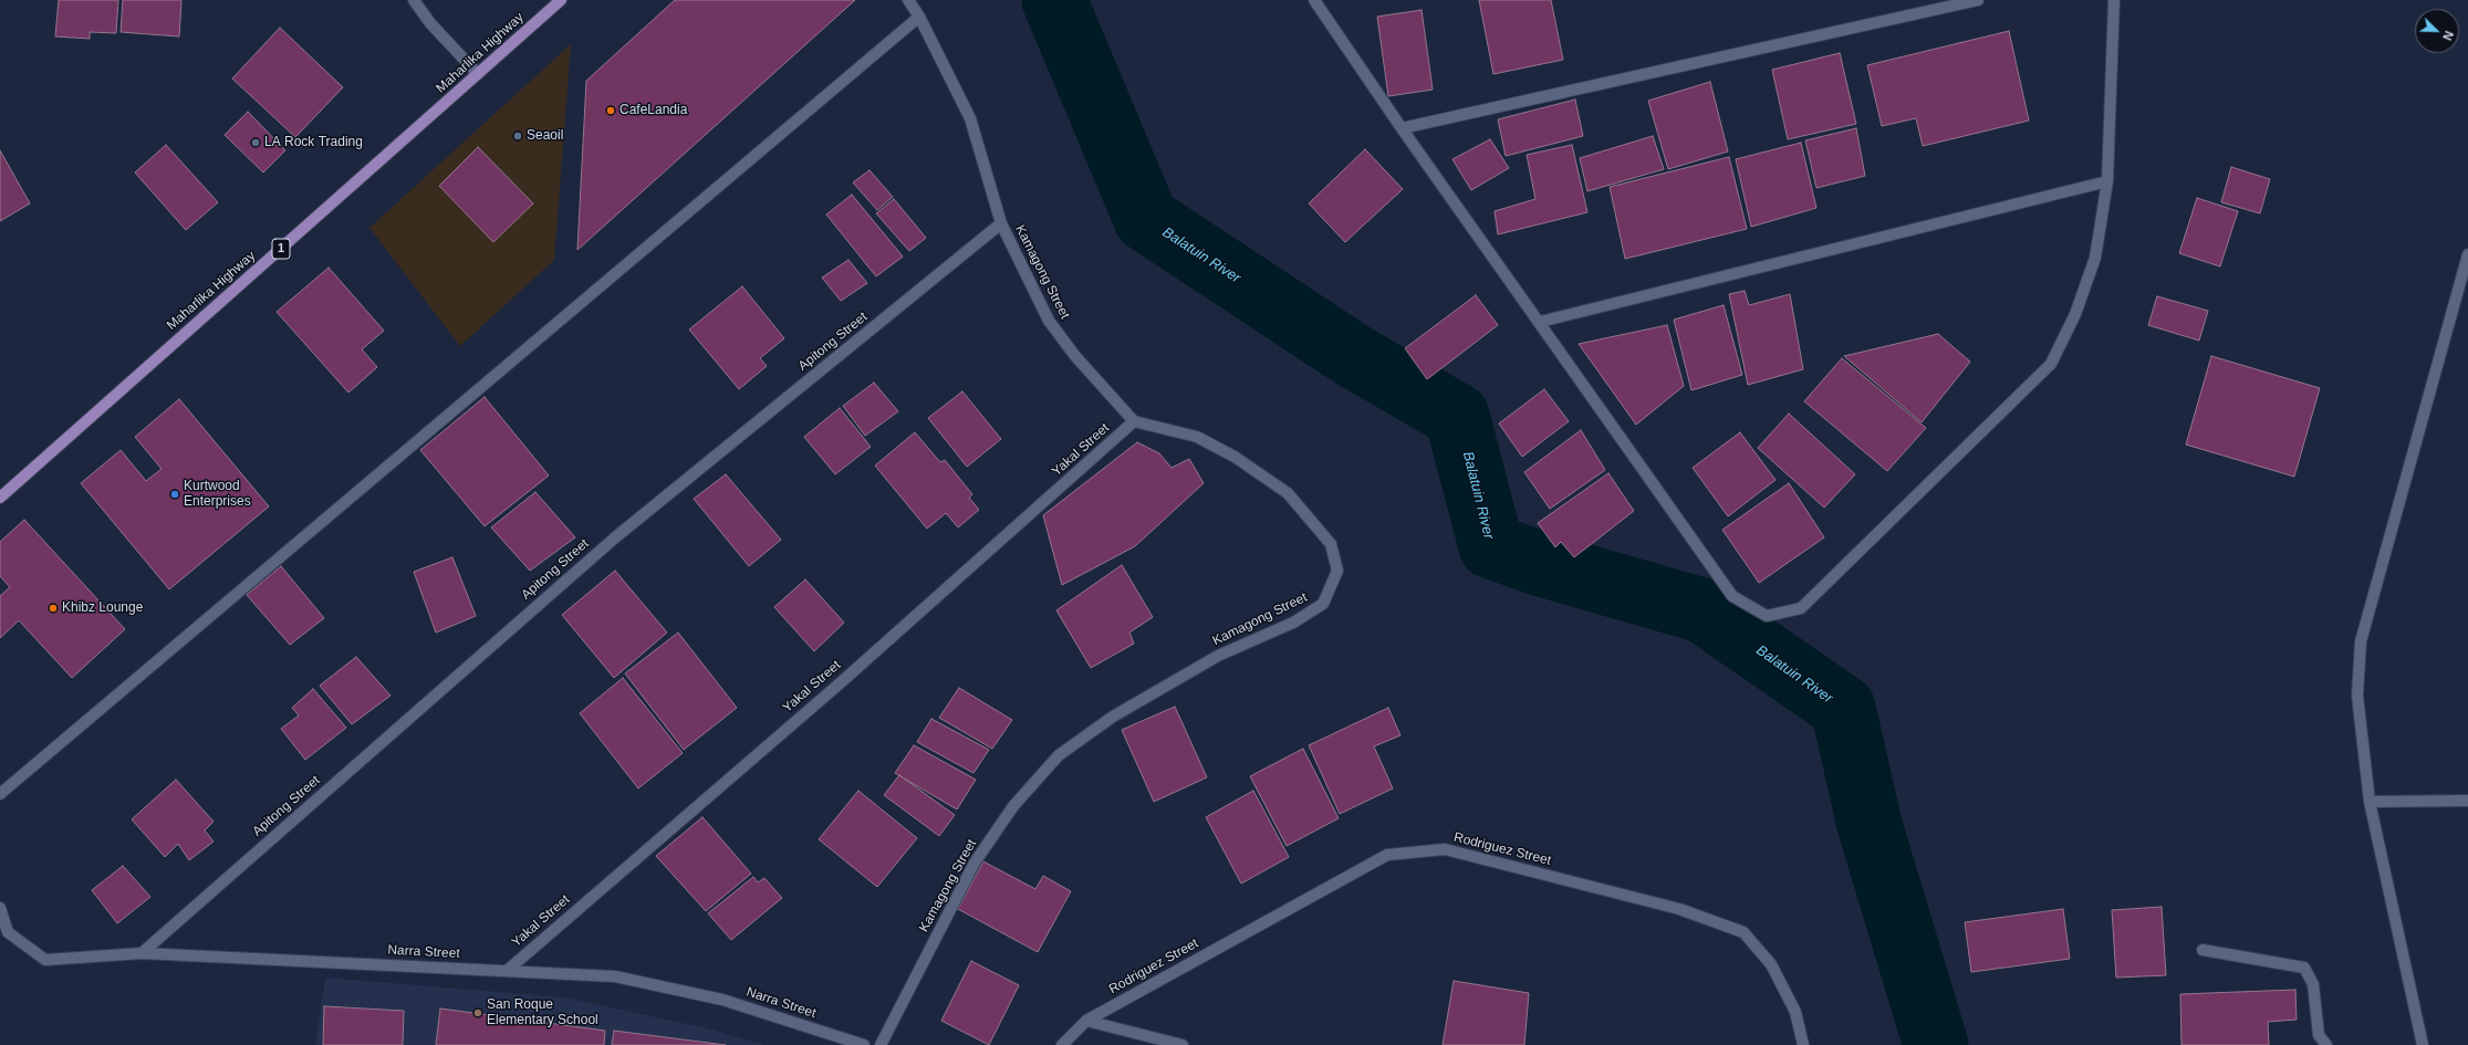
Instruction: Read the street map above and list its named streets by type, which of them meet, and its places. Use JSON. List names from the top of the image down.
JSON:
{
  "streets": {
    "main road": ["Maharlika Highway", "1"],
    "street": [
      "Kamagong Street",
      "Apitong Street",
      "Yakal Street",
      "Rodriguez Street",
      "Narra Street"
    ]
  },
  "crossings": [
    ["Kamagong Street", "Apitong Street"],
    ["Kamagong Street", "Yakal Street"],
    ["Apitong Street", "Narra Street"],
    ["Yakal Street", "Narra Street"]
  ],
  "water": ["Balatuin River"],
  "places": [
    "CafeLandia",
    "Seaoil",
    "LA Rock Trading",
    "Kurtwood Enterprises",
    "Khibz Lounge",
    "San Roque Elementary School"
  ],
  "north": "bottom right"
}
